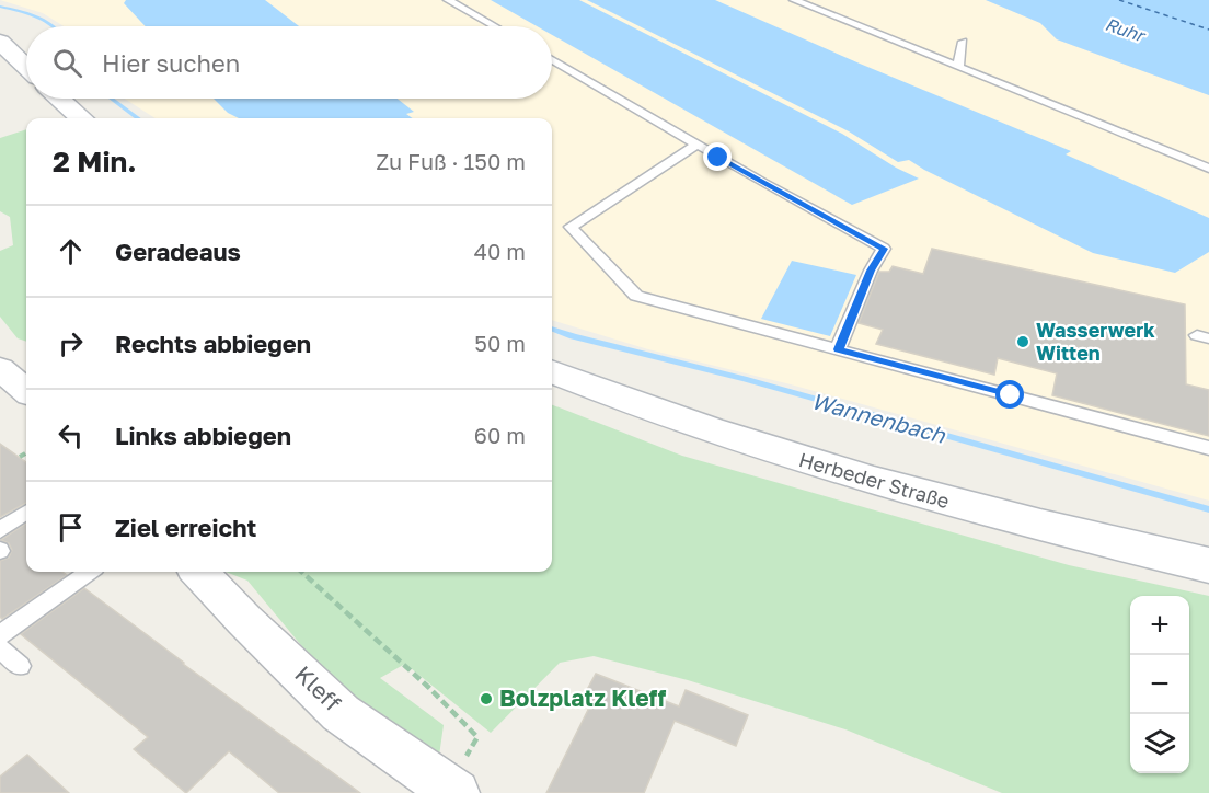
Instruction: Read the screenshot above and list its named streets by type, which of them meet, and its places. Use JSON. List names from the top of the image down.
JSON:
{
  "streets": {
    "main road": ["Herbeder Straße"],
    "street": ["Kleff"]
  },
  "water": ["Ruhr", "Wannenbach"],
  "places": ["Wasserwerk Witten", "Bolzplatz Kleff"],
  "page": {
    "search": "Hier suchen",
    "heading": ["2 Min.", "Zu Fuß · 150 m"],
    "list": [
      ["Geradeaus", "40 m"],
      ["Rechts abbiegen", "50 m"],
      ["Links abbiegen", "60 m"],
      "Ziel erreicht"
    ],
    "map_buttons": ["+", "−"]
  }
}
